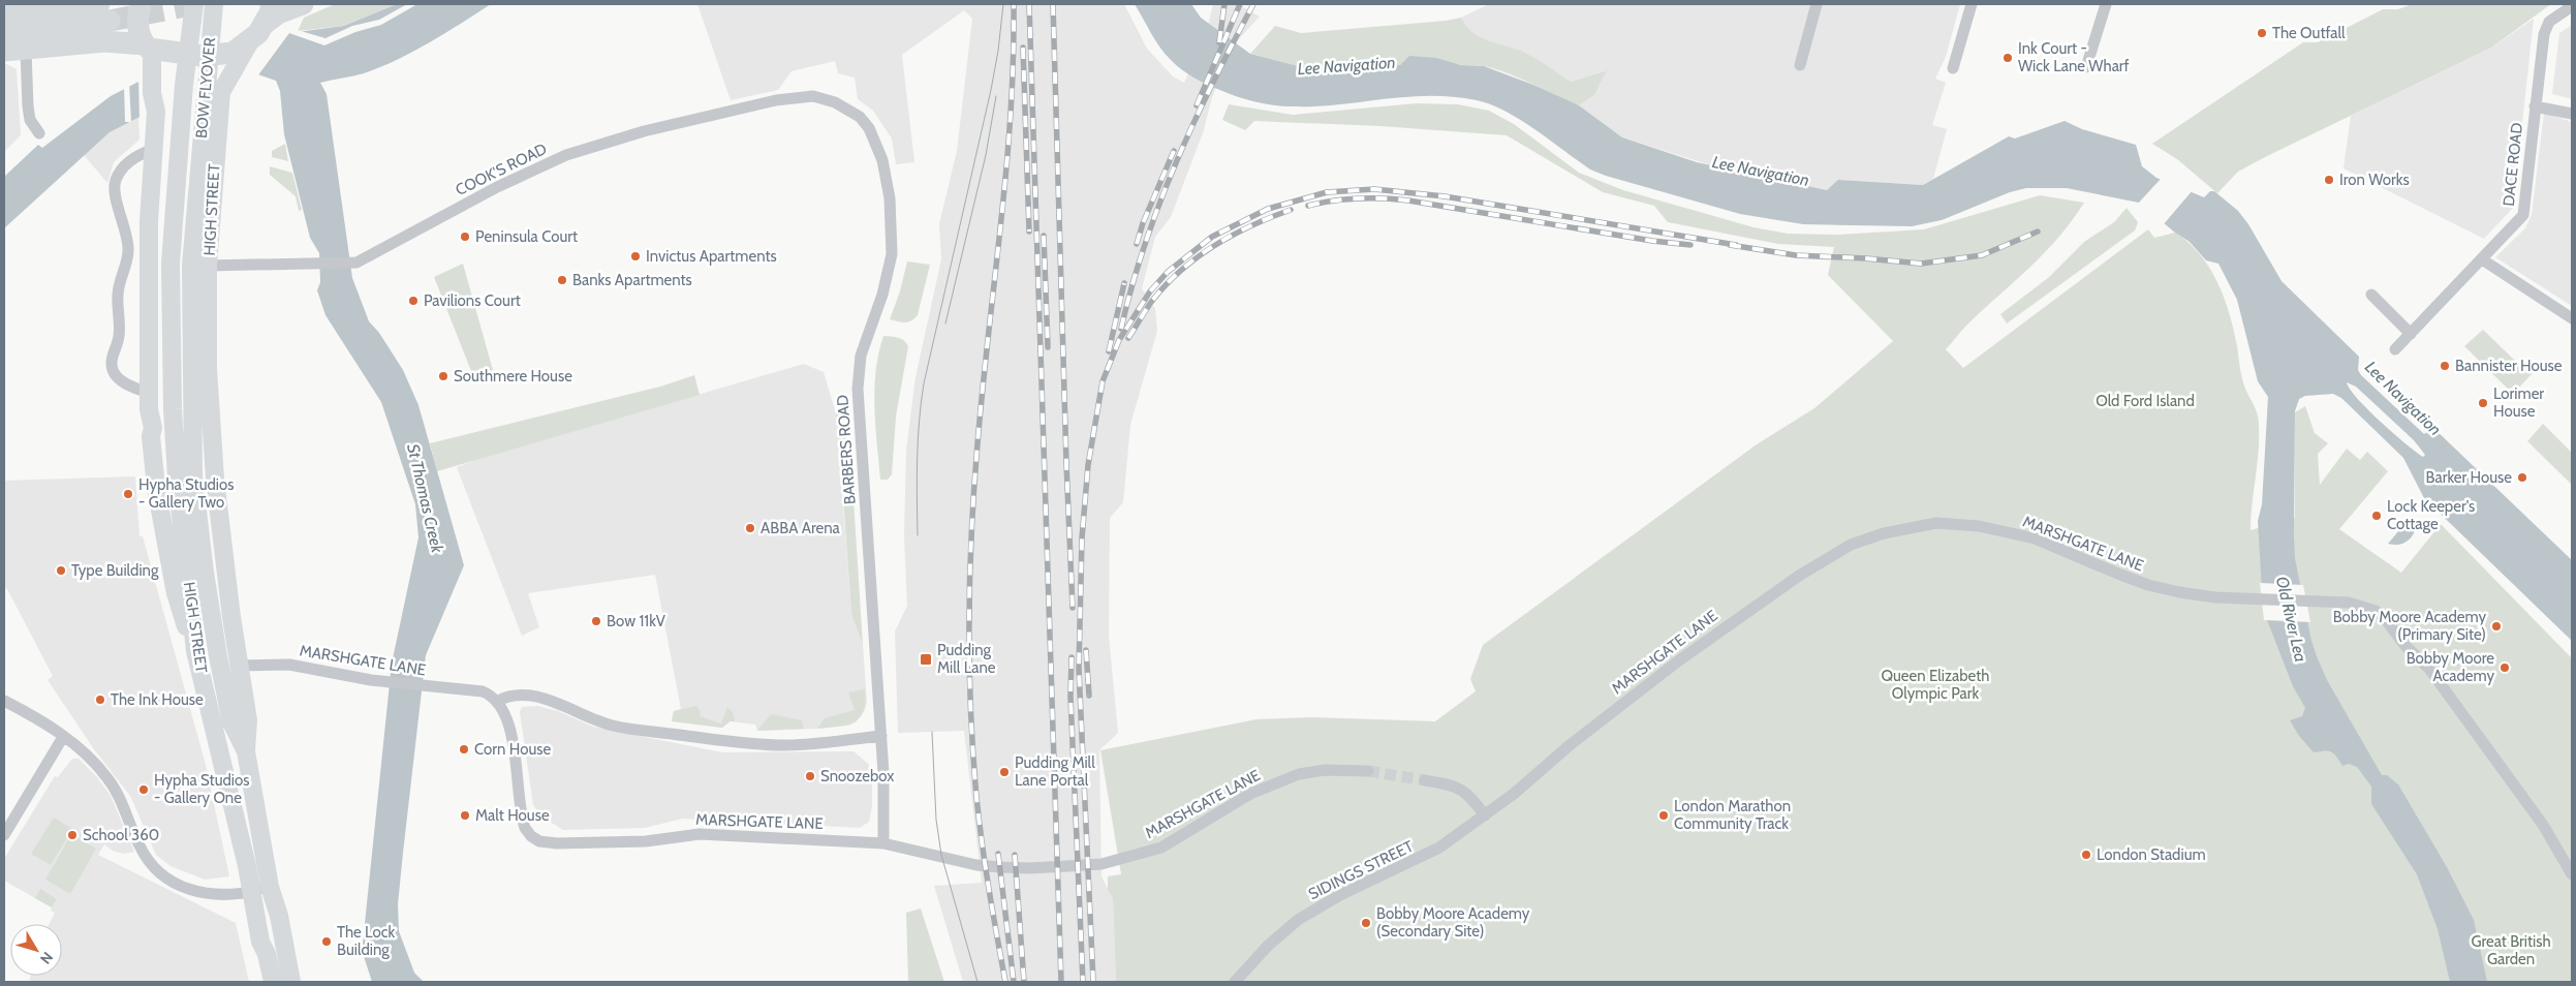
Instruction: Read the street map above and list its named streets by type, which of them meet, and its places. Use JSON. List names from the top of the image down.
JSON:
{
  "streets": {
    "main road": ["BOW FLYOVER", "HIGH STREET"],
    "street": [
      "DACE ROAD",
      "COOK'S ROAD",
      "BARBERS ROAD",
      "MARSHGATE LANE",
      "SIDINGS STREET"
    ]
  },
  "crossings": [
    ["BOW FLYOVER", "COOK'S ROAD"],
    ["BOW FLYOVER", "HIGH STREET"],
    ["COOK'S ROAD", "HIGH STREET"],
    ["COOK'S ROAD", "BARBERS ROAD"],
    ["HIGH STREET", "MARSHGATE LANE"],
    ["BARBERS ROAD", "MARSHGATE LANE"],
    ["MARSHGATE LANE", "SIDINGS STREET"]
  ],
  "water": ["Lee Navigation", "St Thomas Creek", "Old River Lea"],
  "parks": ["Old Ford Island", "Queen Elizabeth Olympic Park", "Great British Garden"],
  "places": {
    "other": [
      "The Outfall",
      "Ink Court - Wick Lane Wharf",
      "Iron Works",
      "Peninsula Court",
      "Invictus Apartments",
      "Banks Apartments",
      "Pavilions Court",
      "Bannister House",
      "Southmere House",
      "Lorimer House",
      "Barker House",
      "Hypha Studios - Gallery Two",
      "Lock Keeper's Cottage",
      "ABBA Arena",
      "Type Building",
      "Bow 11kV",
      "Bobby Moore Academy (Primary Site)",
      "Bobby Moore Academy",
      "The Ink House",
      "Corn House",
      "Pudding Mill Lane Portal",
      "Snoozebox",
      "Hypha Studios - Gallery One",
      "Malt House",
      "London Marathon Community Track",
      "School 360",
      "London Stadium",
      "Bobby Moore Academy (Secondary Site)",
      "The Lock Building"
    ],
    "transit": ["Pudding Mill Lane"]
  },
  "north": "bottom right"
}
